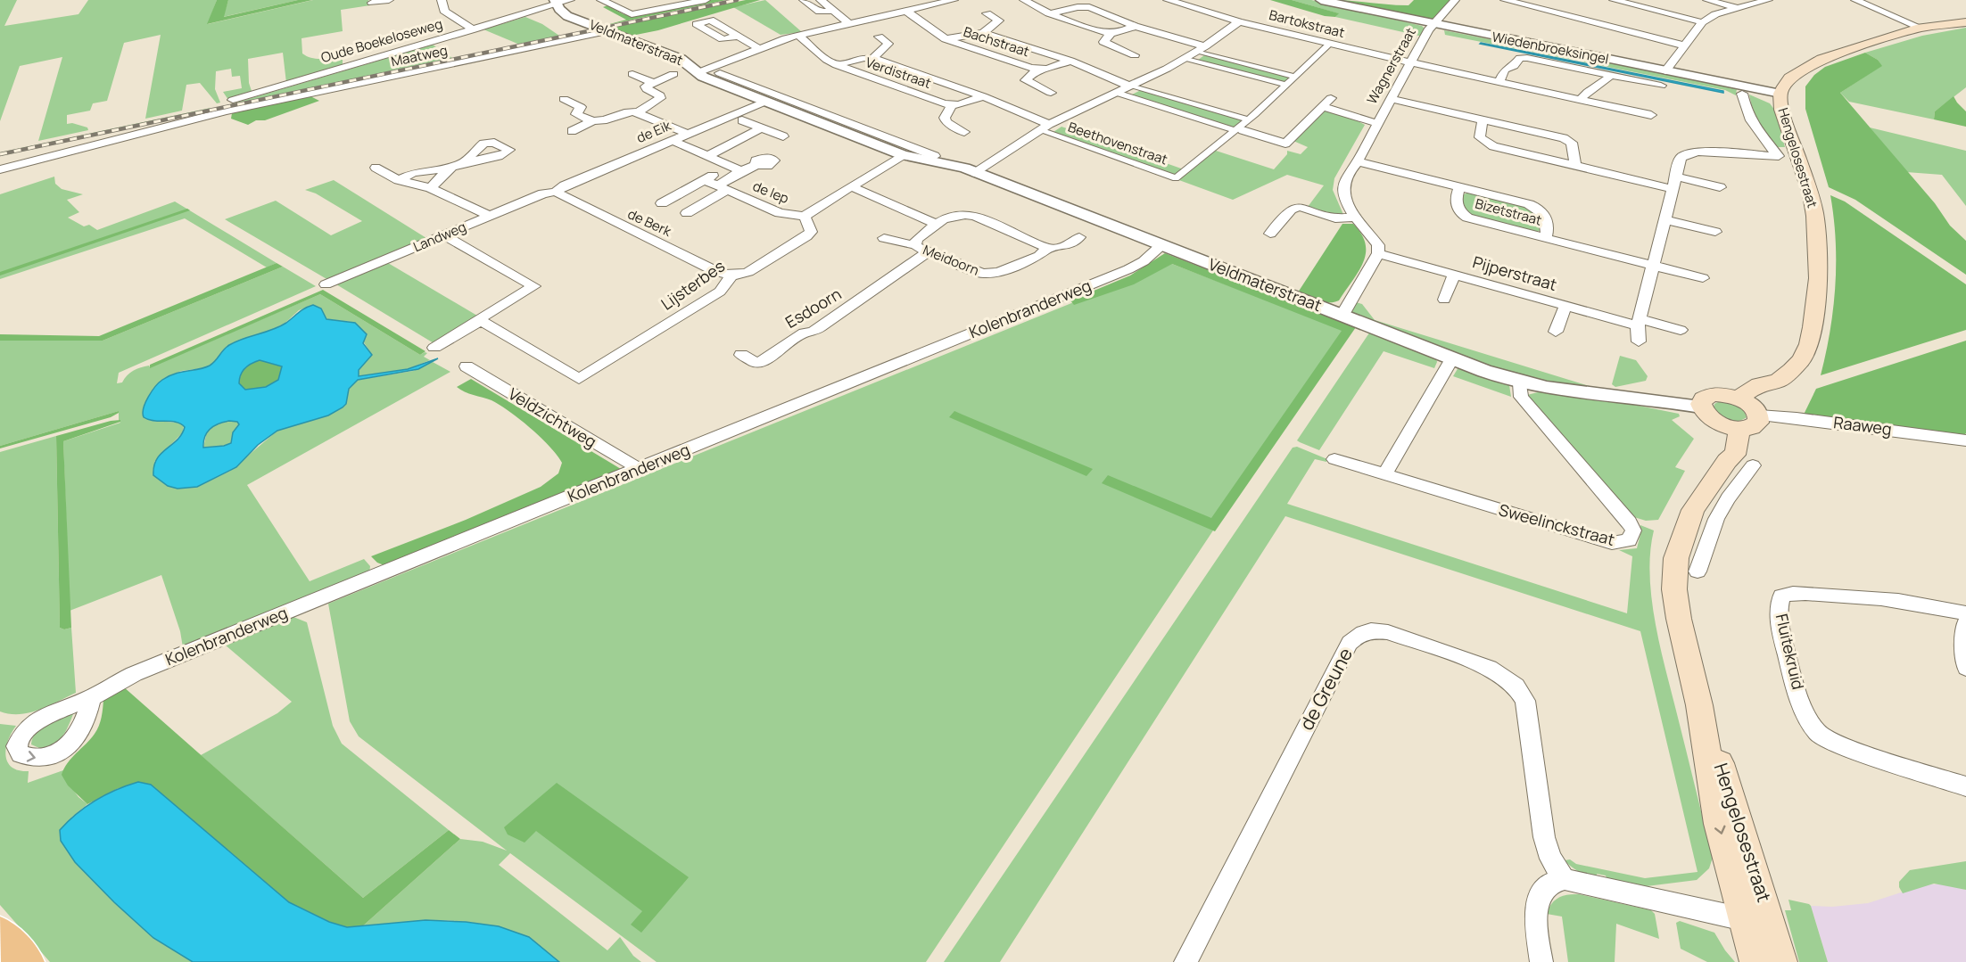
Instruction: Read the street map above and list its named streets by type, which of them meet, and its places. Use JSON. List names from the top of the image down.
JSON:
{
  "streets": {
    "main road": ["Hengelosestraat"],
    "street": [
      "Bartokstraat",
      "Oude Boekeloseweg",
      "Bachstraat",
      "Veldmaterstraat",
      "Wiedenbroeksingel",
      "Maatweg",
      "Wagnerstraat",
      "Verdistraat",
      "de Eik",
      "Beethovenstraat",
      "de Iep",
      "Bizetstraat",
      "de Berk",
      "Landweg",
      "Meidoorn",
      "Pijperstraat",
      "Lijsterbes",
      "Esdoorn",
      "Kolenbranderweg",
      "Veldzichtweg",
      "Raaweg",
      "Sweelinckstraat",
      "Fluitekruid",
      "de Greune"
    ]
  },
  "crossings": [
    ["Bartokstraat", "Wagnerstraat"],
    ["Bartokstraat", "Beethovenstraat"],
    ["Oude Boekeloseweg", "Veldmaterstraat"],
    ["Oude Boekeloseweg", "Maatweg"],
    ["Bachstraat", "Beethovenstraat"],
    ["Veldmaterstraat", "Maatweg"],
    ["Veldmaterstraat", "de Eik"],
    ["Veldmaterstraat", "Beethovenstraat"],
    ["Veldmaterstraat", "Kolenbranderweg"],
    ["Veldmaterstraat", "Sweelinckstraat"],
    ["Wiedenbroeksingel", "Wagnerstraat"],
    ["Wiedenbroeksingel", "Hengelosestraat"],
    ["Wagnerstraat", "Beethovenstraat"],
    ["Wagnerstraat", "Bizetstraat"],
    ["Wagnerstraat", "Pijperstraat"],
    ["Verdistraat", "Beethovenstraat"],
    ["de Eik", "de Berk"],
    ["de Eik", "Landweg"],
    ["Hengelosestraat", "Raaweg"],
    ["de Iep", "Lijsterbes"],
    ["de Berk", "Landweg"],
    ["de Berk", "Lijsterbes"],
    ["Meidoorn", "Esdoorn"],
    ["Kolenbranderweg", "Veldzichtweg"]
  ]
}
